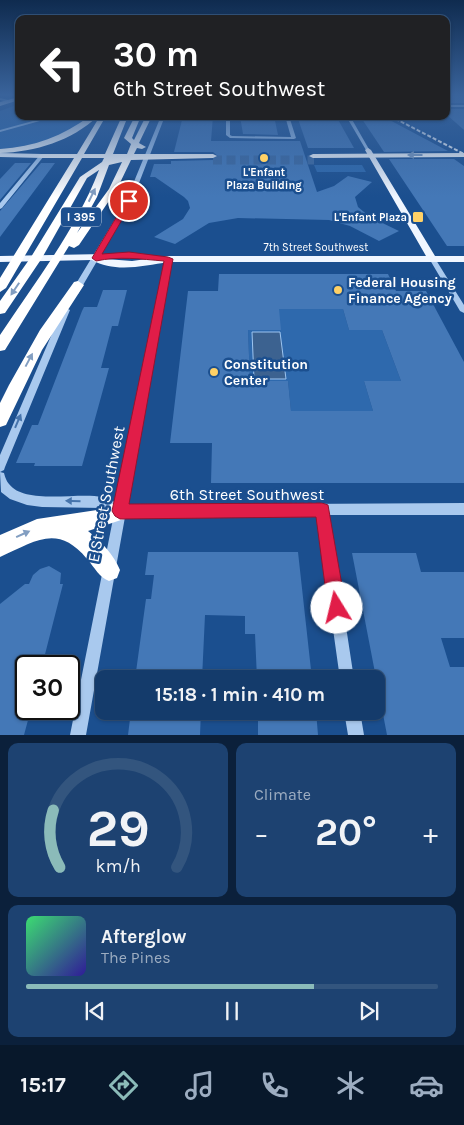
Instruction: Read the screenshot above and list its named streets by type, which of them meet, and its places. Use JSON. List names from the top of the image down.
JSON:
{
  "streets": {
    "highway": ["I 395"],
    "main road": ["7th Street Southwest"],
    "street": ["E Street Southwest", "6th Street Southwest"]
  },
  "crossings": [
    ["7th Street Southwest", "E Street Southwest"],
    ["E Street Southwest", "6th Street Southwest"]
  ],
  "places": {
    "other": ["L'Enfant Plaza Building", "Federal Housing Finance Agency", "Constitution Center"],
    "transit": ["L'Enfant Plaza"]
  },
  "page": {
    "turn": ["30 m", "6th Street Southwest"],
    "limit": "30",
    "trip": "15:18 · 1 min · 410 m",
    "tile": "Climate",
    "heat": ["−", "20°", "+"],
    "song": ["Afterglow", "The Pines"],
    "tabs": "15:17",
    "gauge": ["29", "km/h"]
  }
}
